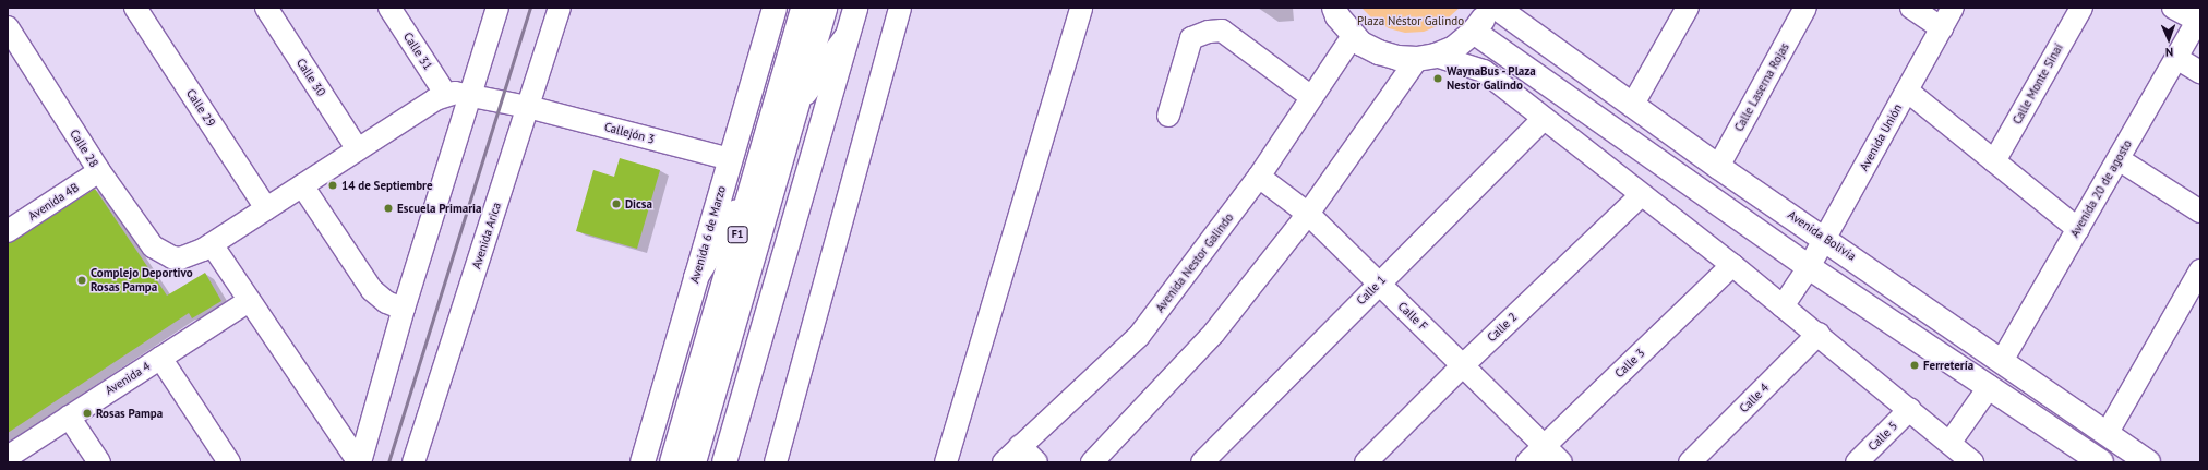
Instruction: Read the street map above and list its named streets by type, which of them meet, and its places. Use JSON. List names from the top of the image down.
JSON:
{
  "streets": {
    "main road": ["Avenida 6 de Marzo", "F1", "Avenida Bolivia"],
    "street": [
      "Calle 31",
      "Calle 30",
      "Calle Monte Sinaí",
      "Calle Laserna Rojas",
      "Calle 29",
      "Callejón 3",
      "Avenida Unión",
      "Calle 28",
      "Avenida 20 de agosto",
      "Avenida 4B",
      "Avenida Arica",
      "Avenida Nestor Galindo",
      "Calle 1",
      "Calle F",
      "Calle 2",
      "Calle 3",
      "Avenida 4",
      "Calle 4",
      "Calle 5"
    ]
  },
  "crossings": [
    ["Calle 31", "Callejón 3"],
    ["Calle Laserna Rojas", "Avenida Bolivia"],
    ["Callejón 3", "Avenida 6 de Marzo"],
    ["Callejón 3", "Avenida Arica"],
    ["Avenida Unión", "Avenida Bolivia"],
    ["Calle 28", "Avenida 4B"],
    ["Avenida 20 de agosto", "Avenida Bolivia"],
    ["Avenida Nestor Galindo", "Calle F"],
    ["Calle 1", "Calle F"],
    ["Calle F", "Calle 2"],
    ["Calle F", "Calle 3"]
  ],
  "parks": ["Plaza Néstor Galindo"],
  "places": [
    "WaynaBus - Plaza Nestor Galindo",
    "14 de Septiembre",
    "Dicsa",
    "Escuela Primaria",
    "Complejo Deportivo Rosas Pampa",
    "Ferretería",
    "Rosas Pampa"
  ],
  "north": "bottom"
}
